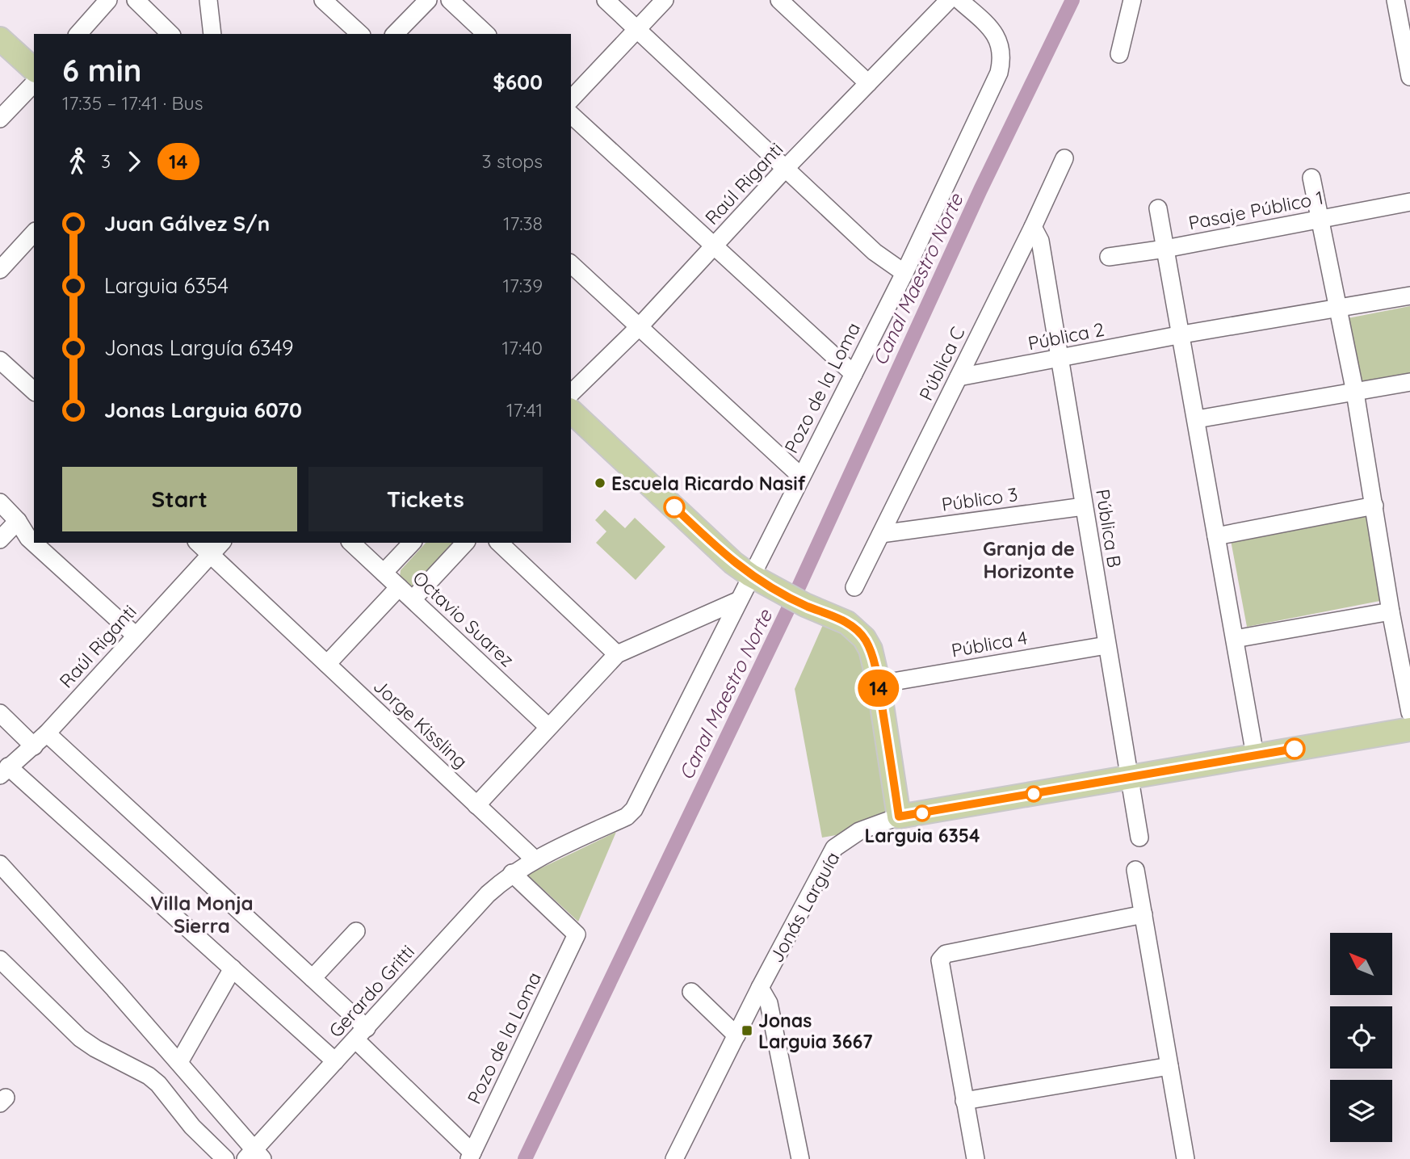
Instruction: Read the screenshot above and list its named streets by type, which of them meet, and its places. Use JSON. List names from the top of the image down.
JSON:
{
  "streets": {
    "main road": ["Jonás Larguía"],
    "street": [
      "Raúl Riganti",
      "Pasaje Público 1",
      "Pública 2",
      "Pública C",
      "Pozo de la Loma",
      "Público 3",
      "Pública B",
      "Octavio Suarez",
      "Pública 4",
      "Jorge Kissling",
      "Gerardo Gritti"
    ]
  },
  "crossings": [
    ["Raúl Riganti", "Jorge Kissling"],
    ["Pública 2", "Pública C"],
    ["Pública 2", "Pública B"],
    ["Pública C", "Público 3"],
    ["Pública C", "Pública B"],
    ["Pozo de la Loma", "Jorge Kissling"],
    ["Pozo de la Loma", "Gerardo Gritti"],
    ["Público 3", "Pública B"],
    ["Pública B", "Pública 4"],
    ["Pública B", "Jonás Larguía"],
    ["Jorge Kissling", "Gerardo Gritti"]
  ],
  "districts": ["Granja de Horizonte", "Villa Monja Sierra"],
  "water": ["Canal Maestro Norte"],
  "places": {
    "other": ["Escuela Ricardo Nasif", "Larguia 6354"],
    "transit": ["Jonas Larguia 3667"]
  },
  "lines": ["bus line 14"],
  "north": "top left",
  "page": {
    "on_map": "14",
    "heading": ["6 min", "17:35 – 17:41 · Bus", "$600"],
    "legs": ["3", "14", "3 stops"],
    "list": [
      {
        "name": "Juan Gálvez S/n",
        "value": "17:38"
      },
      {
        "name": "Larguia 6354",
        "value": "17:39"
      },
      {
        "name": "Jonas Larguía 6349",
        "value": "17:40"
      },
      {
        "name": "Jonas Larguia 6070",
        "value": "17:41"
      }
    ],
    "buttons": ["Start", "Tickets"]
  }
}
